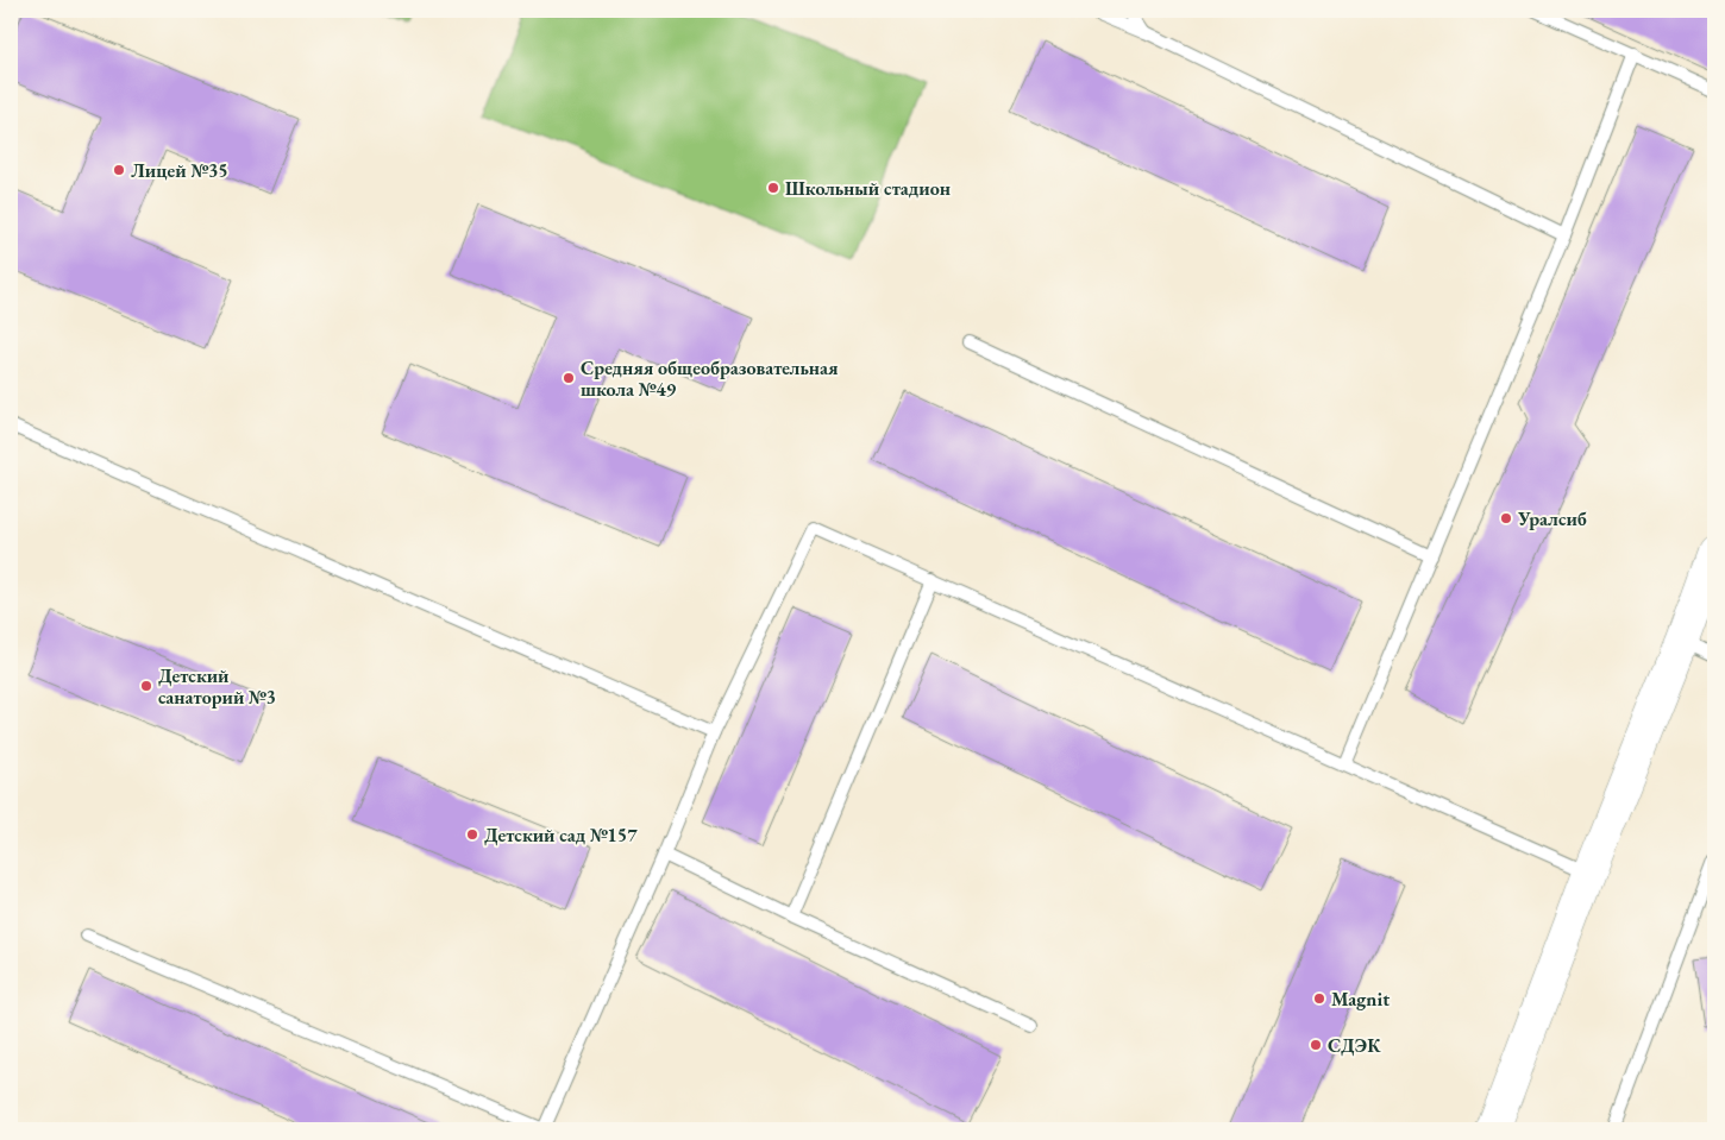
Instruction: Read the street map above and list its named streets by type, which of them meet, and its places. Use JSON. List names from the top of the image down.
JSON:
{
  "places": [
    "Лицей №35",
    "Школьный стадион",
    "Средняя общеобразовательная школа №49",
    "Уралсиб",
    "Детский санаторий №3",
    "Детский сад №157",
    "Magnit",
    "СДЭК"
  ]
}
